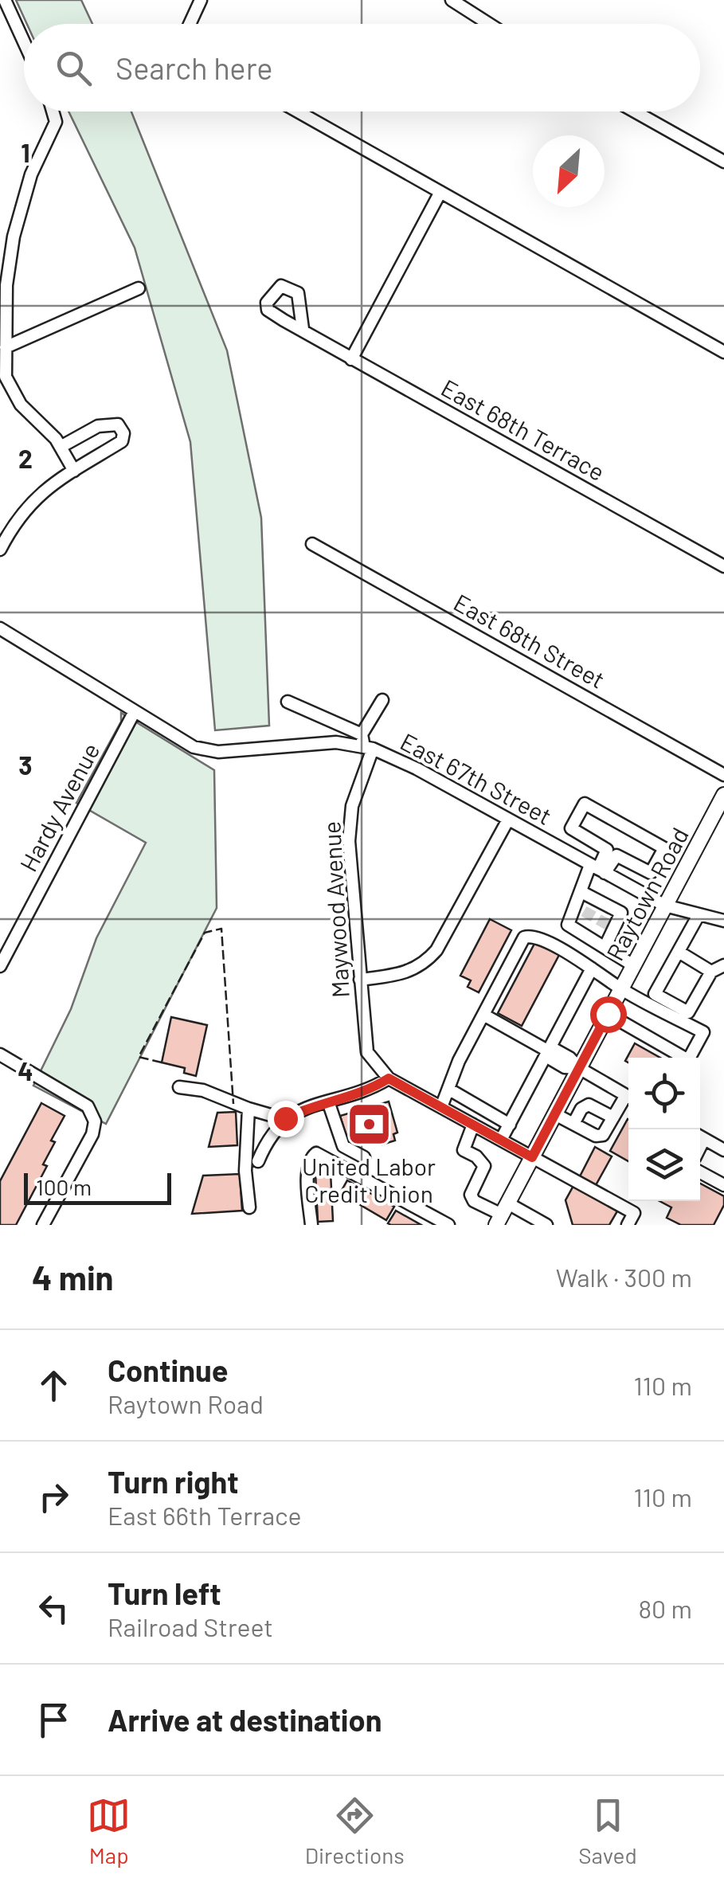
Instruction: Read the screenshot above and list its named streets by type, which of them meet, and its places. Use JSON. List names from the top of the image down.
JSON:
{
  "streets": {
    "main road": ["Raytown Road"],
    "street": [
      "East 68th Terrace",
      "East 68th Street",
      "East 67th Street",
      "Hardy Avenue",
      "Maywood Avenue"
    ]
  },
  "crossings": [
    ["East 67th Street", "Hardy Avenue"],
    ["East 67th Street", "Raytown Road"],
    ["East 67th Street", "Maywood Avenue"]
  ],
  "places": {
    "bank": ["United Labor Credit Union"]
  },
  "scale_bar": "100 m",
  "north": "bottom left",
  "page": {
    "search": "Search here",
    "scale": "100 m",
    "heading": ["4 min", "Walk · 300 m"],
    "list": [
      ["Continue", "Raytown Road", "110 m"],
      ["Turn right", "East 66th Terrace", "110 m"],
      ["Turn left", "Railroad Street", "80 m"],
      "Arrive at destination"
    ],
    "nav": ["Map", "Directions", "Saved"]
  },
  "grid": {
    "rows": [
      "1",
      "2",
      "3",
      "4"
    ]
  }
}
